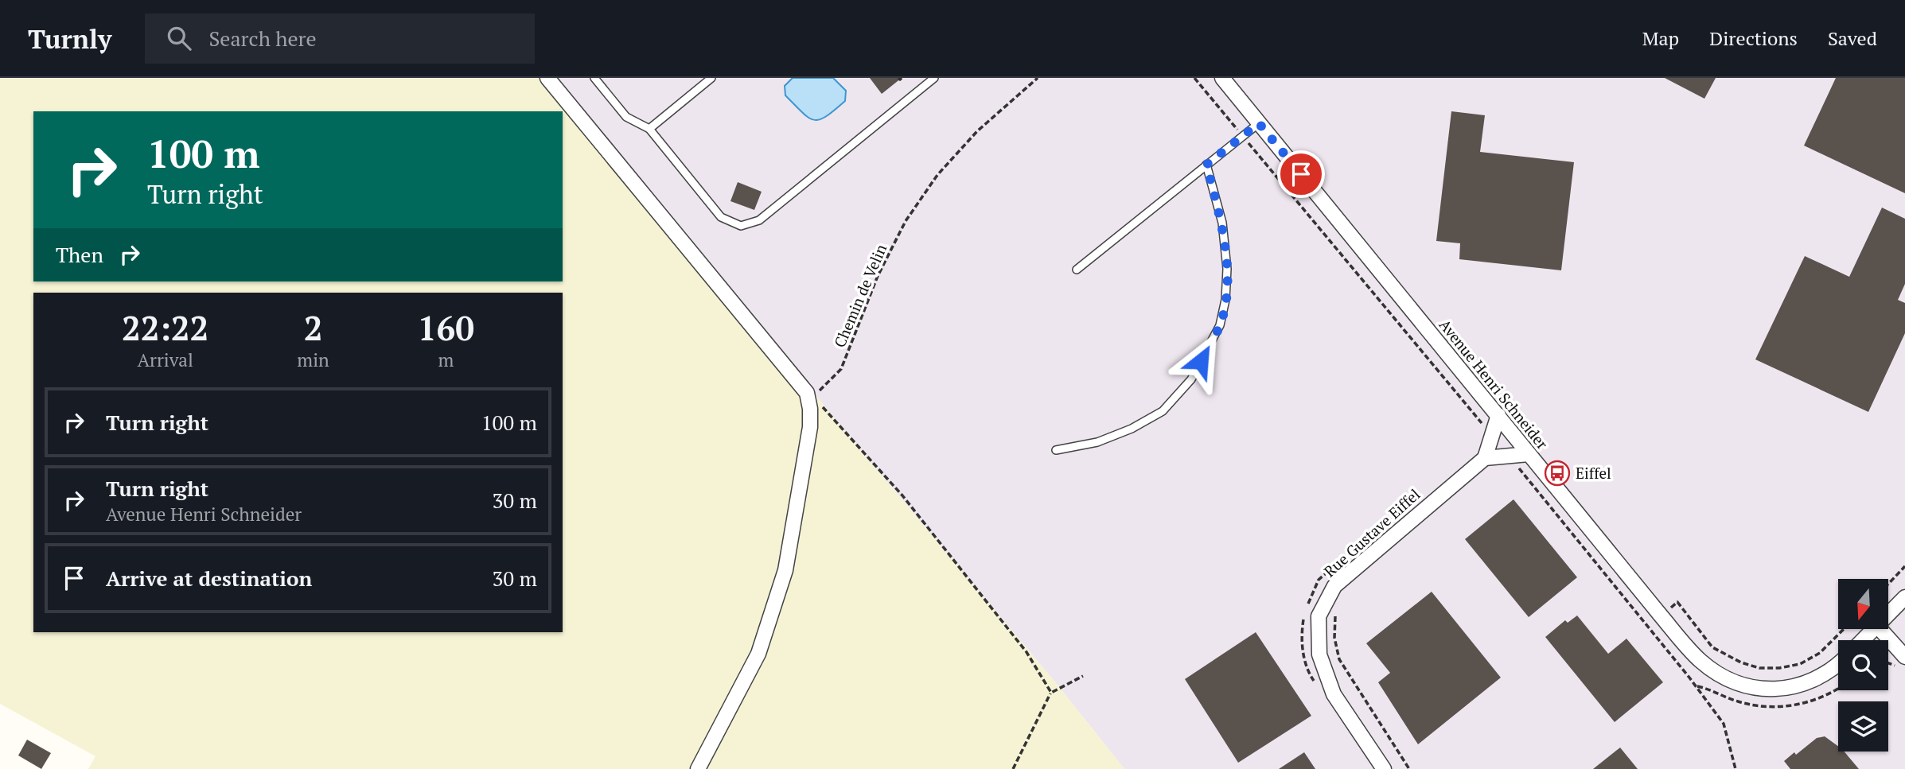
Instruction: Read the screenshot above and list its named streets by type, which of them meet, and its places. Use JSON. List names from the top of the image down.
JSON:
{
  "streets": {
    "street": ["Avenue Henri Schneider", "Rue Gustave Eiffel"],
    "path": ["Chemin de Velin"]
  },
  "places": {
    "bus stop": ["Eiffel"]
  },
  "north": "bottom",
  "page": {
    "header": "Turnly",
    "search": "Search here",
    "nav": ["Map", "Directions", "Saved"],
    "turn": ["100 m", "Turn right"],
    "then": "Then",
    "eta": [
      "22:22",
      "Arrival",
      "2",
      "min",
      "160",
      "m"
    ],
    "list": [
      {
        "name": "Turn right",
        "value": "100 m"
      },
      {
        "name": "Turn right",
        "note": "Avenue Henri Schneider",
        "value": "30 m"
      },
      {
        "name": "Arrive at destination",
        "value": "30 m"
      }
    ]
  }
}
